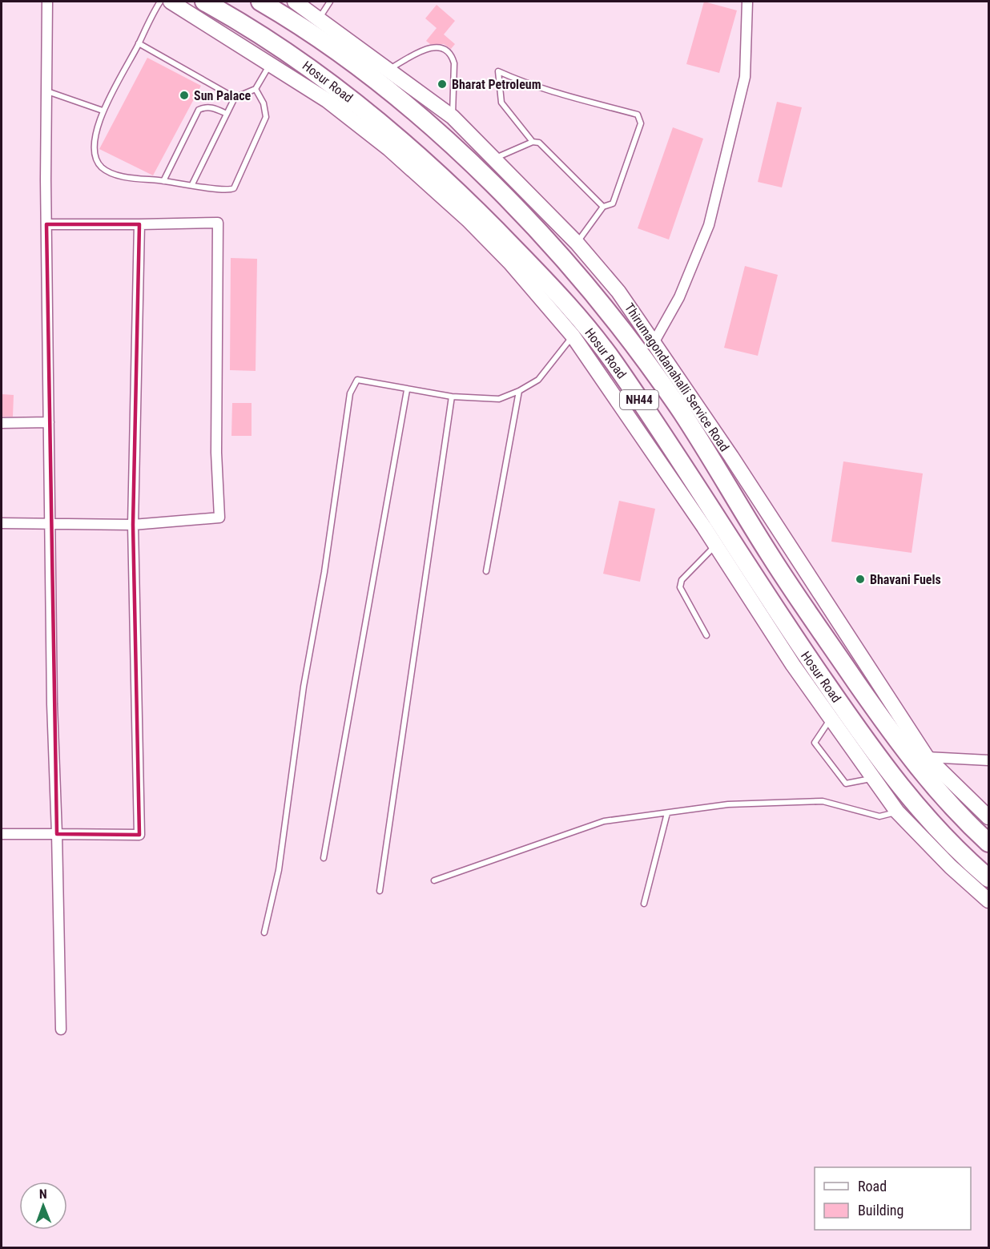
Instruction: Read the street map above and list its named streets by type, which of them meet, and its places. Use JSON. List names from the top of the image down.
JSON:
{
  "streets": {
    "highway": ["Hosur Road", "NH44"],
    "street": ["Thirumagondanahalli Service Road"]
  },
  "places": ["Bharat Petroleum", "Sun Palace", "Bhavani Fuels"],
  "legend": ["Road", "Building"],
  "north": "top"
}
